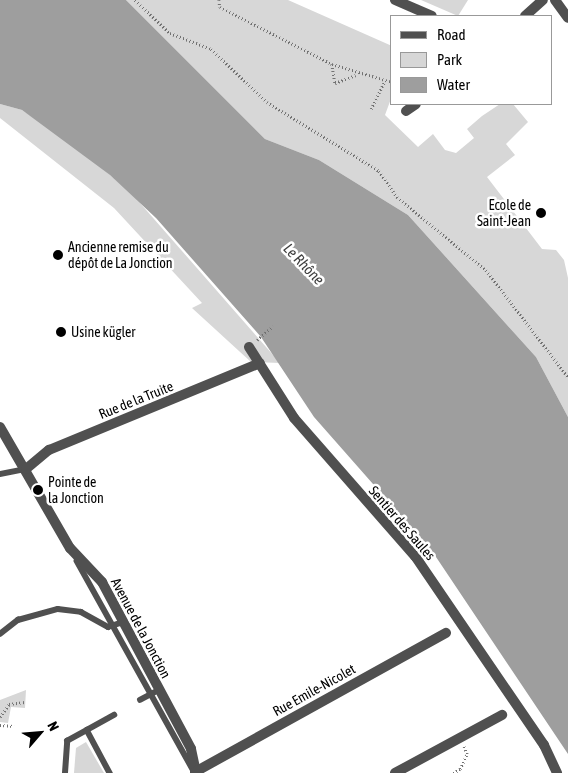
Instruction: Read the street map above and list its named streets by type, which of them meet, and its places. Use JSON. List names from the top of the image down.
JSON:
{
  "streets": {
    "street": [
      "Rue de la Truite",
      "Sentier des Saules",
      "Avenue de la Jonction",
      "Rue Emile-Nicolet"
    ]
  },
  "crossings": [
    ["Rue de la Truite", "Sentier des Saules"],
    ["Rue de la Truite", "Avenue de la Jonction"],
    ["Avenue de la Jonction", "Rue Emile-Nicolet"]
  ],
  "water": ["Le Rhône"],
  "places": [
    "Ecole de Saint-Jean",
    "Ancienne remise du dépôt de La Jonction",
    "Usine kügler",
    "Pointe de la Jonction"
  ],
  "legend": ["Road", "Park", "Water"],
  "north": "top right"
}
